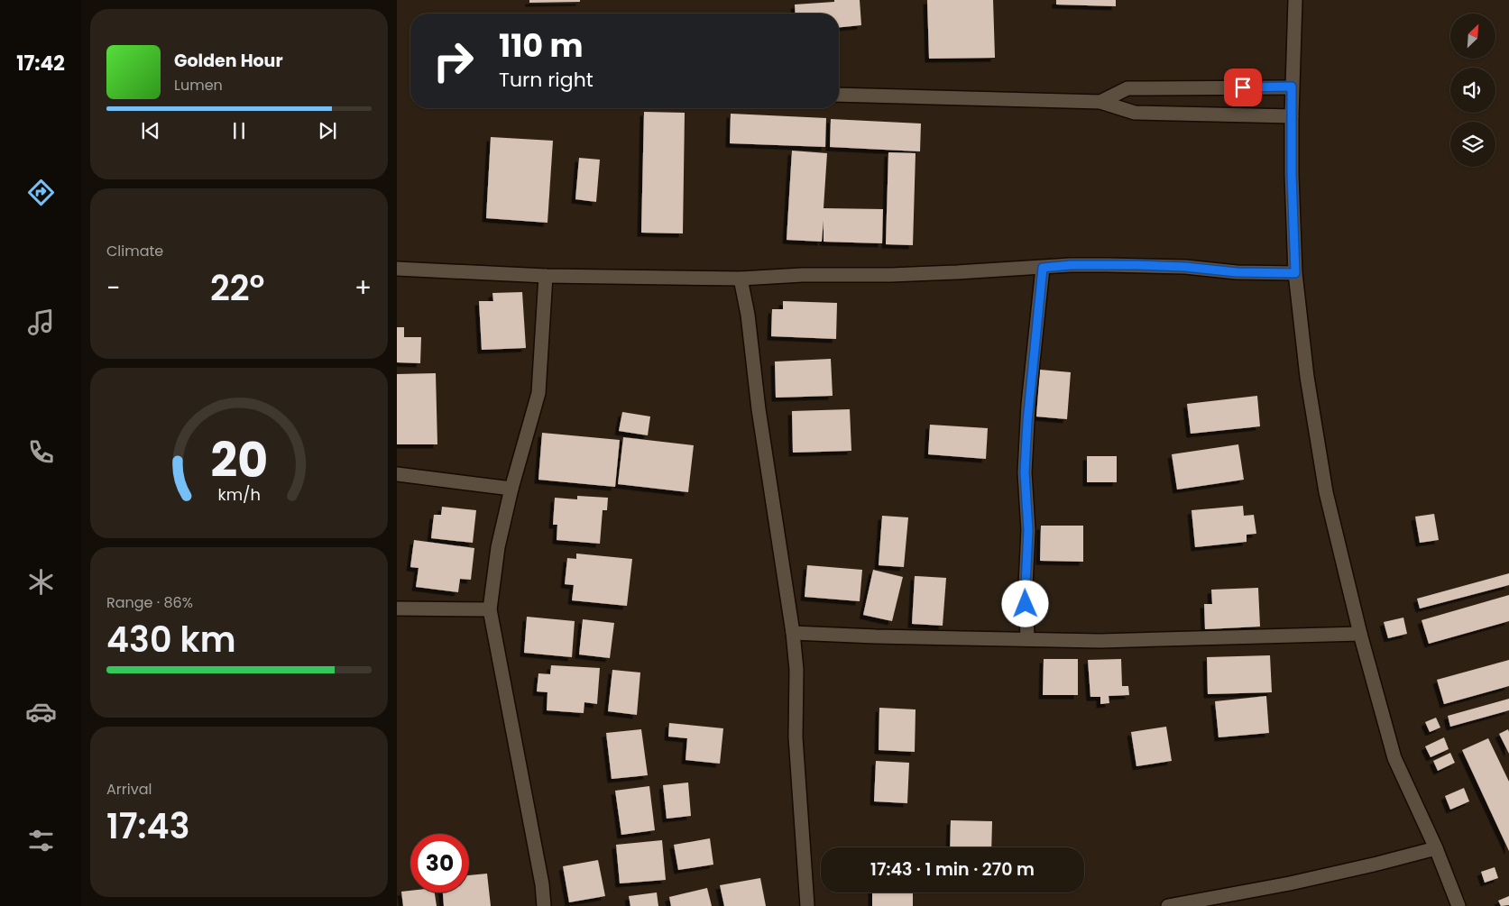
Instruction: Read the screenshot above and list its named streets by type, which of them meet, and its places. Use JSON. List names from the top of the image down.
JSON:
{
  "north": "top right",
  "page": {
    "tabs": "17:42",
    "turn": ["110 m", "Turn right"],
    "song": ["Golden Hour", "Lumen"],
    "tile": [
      "Climate",
      ["Range · 86%", "430 km"],
      ["Arrival", "17:43"]
    ],
    "heat": ["−", "22°", "+"],
    "limit": "30",
    "trip": "17:43 · 1 min · 270 m",
    "gauge": ["20", "km/h"]
  }
}
